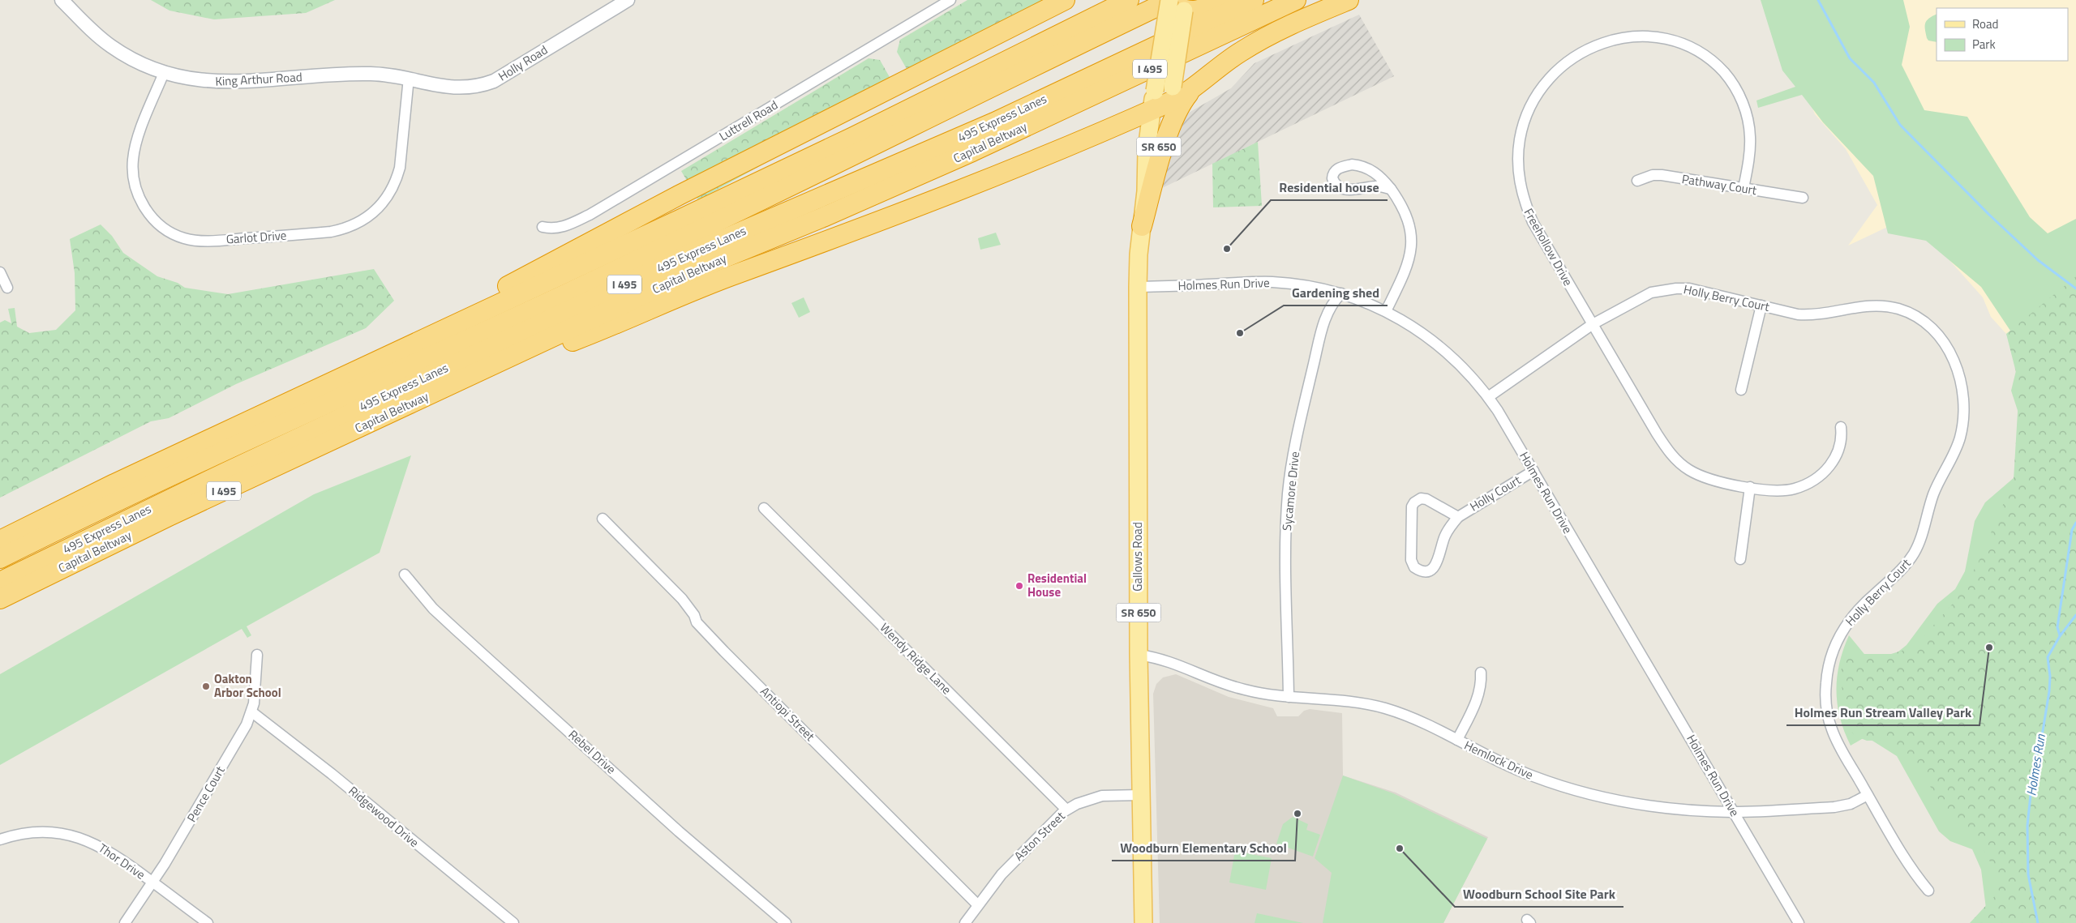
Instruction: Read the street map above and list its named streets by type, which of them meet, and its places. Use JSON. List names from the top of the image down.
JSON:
{
  "streets": {
    "highway": ["I 495", "495 Express Lanes", "Capital Beltway"],
    "main road": ["SR 650", "Gallows Road"],
    "street": [
      "Holly Road",
      "King Arthur Road",
      "Luttrell Road",
      "Pathway Court",
      "Garlot Drive",
      "Freehollow Drive",
      "Holmes Run Drive",
      "Holly Berry Court",
      "Sycamore Drive",
      "Holly Court",
      "Wendy Ridge Lane",
      "Antiopi Street",
      "Rebel Drive",
      "Hemlock Drive",
      "Pence Court",
      "Ridgewood Drive",
      "Aston Street",
      "Thor Drive"
    ]
  },
  "crossings": [
    ["Holly Road", "King Arthur Road"],
    ["Holly Road", "Garlot Drive"],
    ["King Arthur Road", "Garlot Drive"],
    ["495 Express Lanes", "Gallows Road"],
    ["Pathway Court", "Freehollow Drive"],
    ["Freehollow Drive", "Holly Berry Court"],
    ["Holmes Run Drive", "Holly Berry Court"],
    ["Holmes Run Drive", "Sycamore Drive"],
    ["Holmes Run Drive", "Holly Court"],
    ["Holmes Run Drive", "Gallows Road"],
    ["Holmes Run Drive", "Hemlock Drive"],
    ["Holly Berry Court", "Hemlock Drive"],
    ["Sycamore Drive", "Hemlock Drive"],
    ["Gallows Road", "Hemlock Drive"],
    ["Gallows Road", "Aston Street"],
    ["Wendy Ridge Lane", "Aston Street"],
    ["Antiopi Street", "Aston Street"],
    ["Pence Court", "Ridgewood Drive"],
    ["Pence Court", "Thor Drive"]
  ],
  "water": ["Holmes Run"],
  "places": [
    "Residential house",
    "Gardening shed",
    "Residential House",
    "Holmes Run Stream Valley Park",
    "Oakton Arbor School",
    "Woodburn Elementary School",
    "Woodburn School Site Park"
  ],
  "legend": ["Road", "Park"]
}
